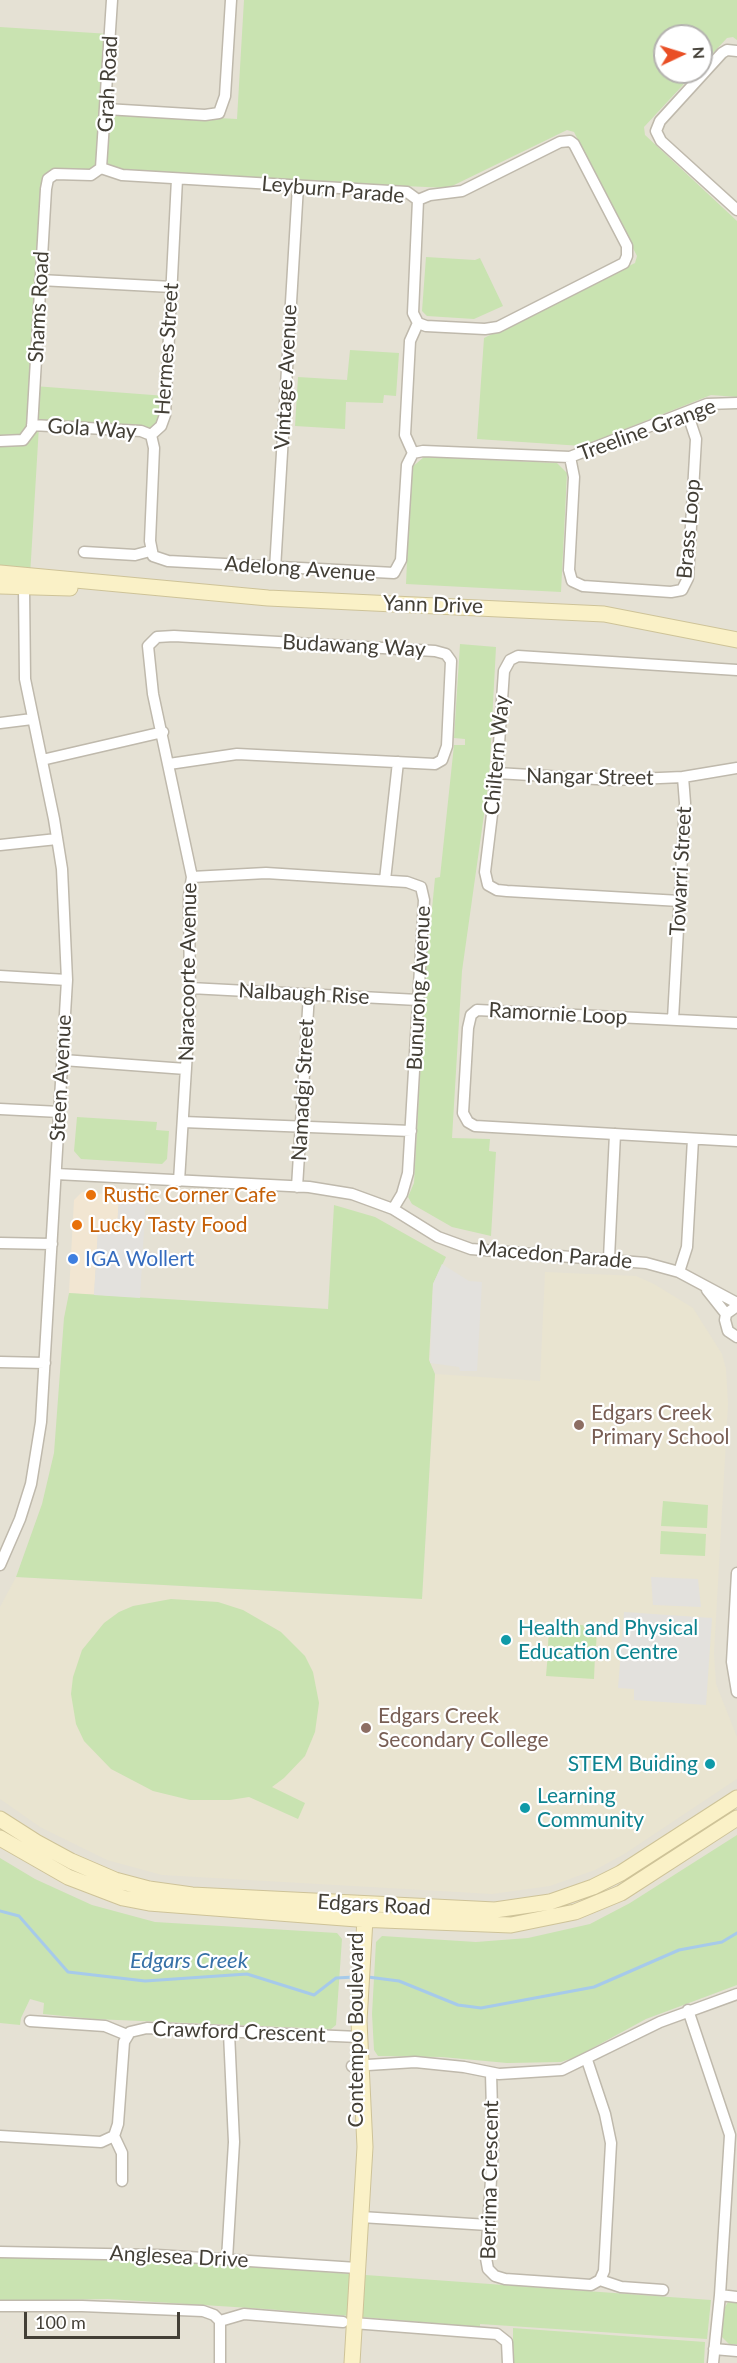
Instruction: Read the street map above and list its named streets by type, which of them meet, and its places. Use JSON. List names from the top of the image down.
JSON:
{
  "streets": {
    "street": [
      "Grah Road",
      "Leyburn Parade",
      "Shams Road",
      "Hermes Street",
      "Vintage Avenue",
      "Gola Way",
      "Treeline Grange",
      "Brass Loop",
      "Adelong Avenue",
      "Yann Drive",
      "Budawang Way",
      "Chiltern Way",
      "Nangar Street",
      "Towarri Street",
      "Naracoorte Avenue",
      "Bunurong Avenue",
      "Nalbaugh Rise",
      "Ramornie Loop",
      "Steen Avenue",
      "Namadgi Street",
      "Macedon Parade",
      "Edgars Road",
      "Contempo Boulevard",
      "Crawford Crescent",
      "Berrima Crescent",
      "Anglesea Drive"
    ]
  },
  "crossings": [
    ["Grah Road", "Leyburn Parade"],
    ["Leyburn Parade", "Shams Road"],
    ["Leyburn Parade", "Hermes Street"],
    ["Leyburn Parade", "Vintage Avenue"],
    ["Leyburn Parade", "Adelong Avenue"],
    ["Shams Road", "Gola Way"],
    ["Hermes Street", "Gola Way"],
    ["Hermes Street", "Adelong Avenue"],
    ["Vintage Avenue", "Adelong Avenue"],
    ["Treeline Grange", "Brass Loop"],
    ["Treeline Grange", "Adelong Avenue"],
    ["Yann Drive", "Steen Avenue"],
    ["Budawang Way", "Naracoorte Avenue"],
    ["Chiltern Way", "Nangar Street"],
    ["Chiltern Way", "Towarri Street"],
    ["Nangar Street", "Towarri Street"],
    ["Towarri Street", "Ramornie Loop"],
    ["Naracoorte Avenue", "Bunurong Avenue"],
    ["Naracoorte Avenue", "Nalbaugh Rise"],
    ["Naracoorte Avenue", "Macedon Parade"],
    ["Bunurong Avenue", "Nalbaugh Rise"],
    ["Bunurong Avenue", "Macedon Parade"],
    ["Nalbaugh Rise", "Namadgi Street"],
    ["Steen Avenue", "Macedon Parade"],
    ["Namadgi Street", "Macedon Parade"],
    ["Edgars Road", "Contempo Boulevard"],
    ["Contempo Boulevard", "Crawford Crescent"],
    ["Contempo Boulevard", "Anglesea Drive"]
  ],
  "water": ["Edgars Creek"],
  "places": [
    "Rustic Corner Cafe",
    "Lucky Tasty Food",
    "IGA Wollert",
    "Edgars Creek Primary School",
    "Health and Physical Education Centre",
    "Edgars Creek Secondary College",
    "STEM Buiding",
    "Learning Community"
  ],
  "scale_bar": "100 m",
  "north": "right"
}
